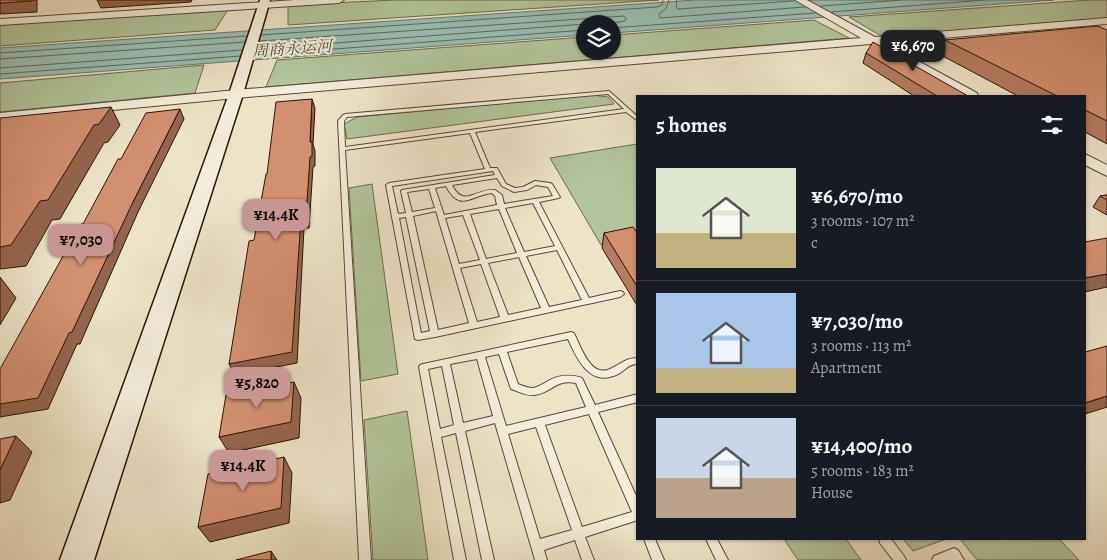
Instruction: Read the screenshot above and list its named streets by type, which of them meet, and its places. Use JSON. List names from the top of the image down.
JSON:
{
  "water": ["周商永运河"],
  "page": {
    "price": [
      "¥6,670",
      "¥14.4K",
      "¥7,030",
      "¥5,820",
      "¥14.4K"
    ],
    "heading": "5 homes",
    "list": [
      {
        "name": "¥6,670/mo",
        "note": "3 rooms · 107 m² · c"
      },
      {
        "name": "¥7,030/mo",
        "note": "3 rooms · 113 m² · Apartment"
      },
      {
        "name": "¥14,400/mo",
        "note": "5 rooms · 183 m² · House"
      }
    ]
  }
}
